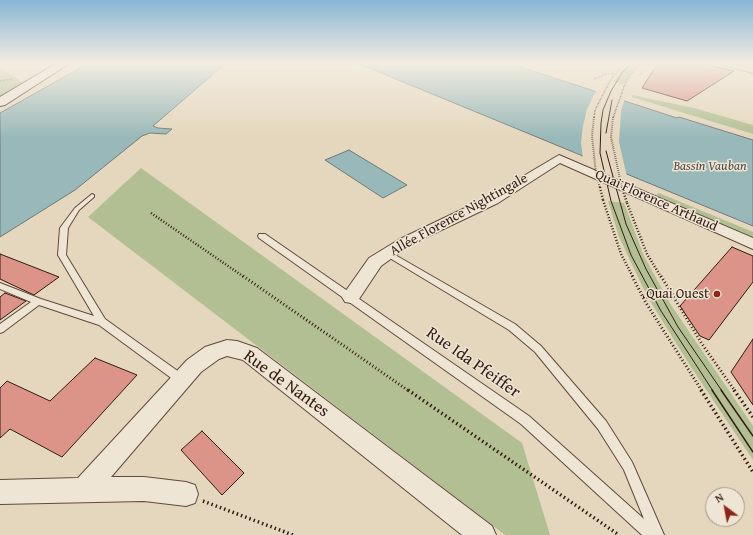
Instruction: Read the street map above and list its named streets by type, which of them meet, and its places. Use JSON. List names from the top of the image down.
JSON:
{
  "streets": {
    "street": ["Quai Florence Arthaud", "Allée Florence Nightingale", "Rue de Nantes"],
    "lane": ["Rue Ida Pfeiffer"]
  },
  "crossings": [
    ["Quai Florence Arthaud", "Allée Florence Nightingale"],
    ["Allée Florence Nightingale", "Rue Ida Pfeiffer"]
  ],
  "water": ["Bassin Vauban"],
  "places": ["Quai Ouest"],
  "north": "top left"
}
